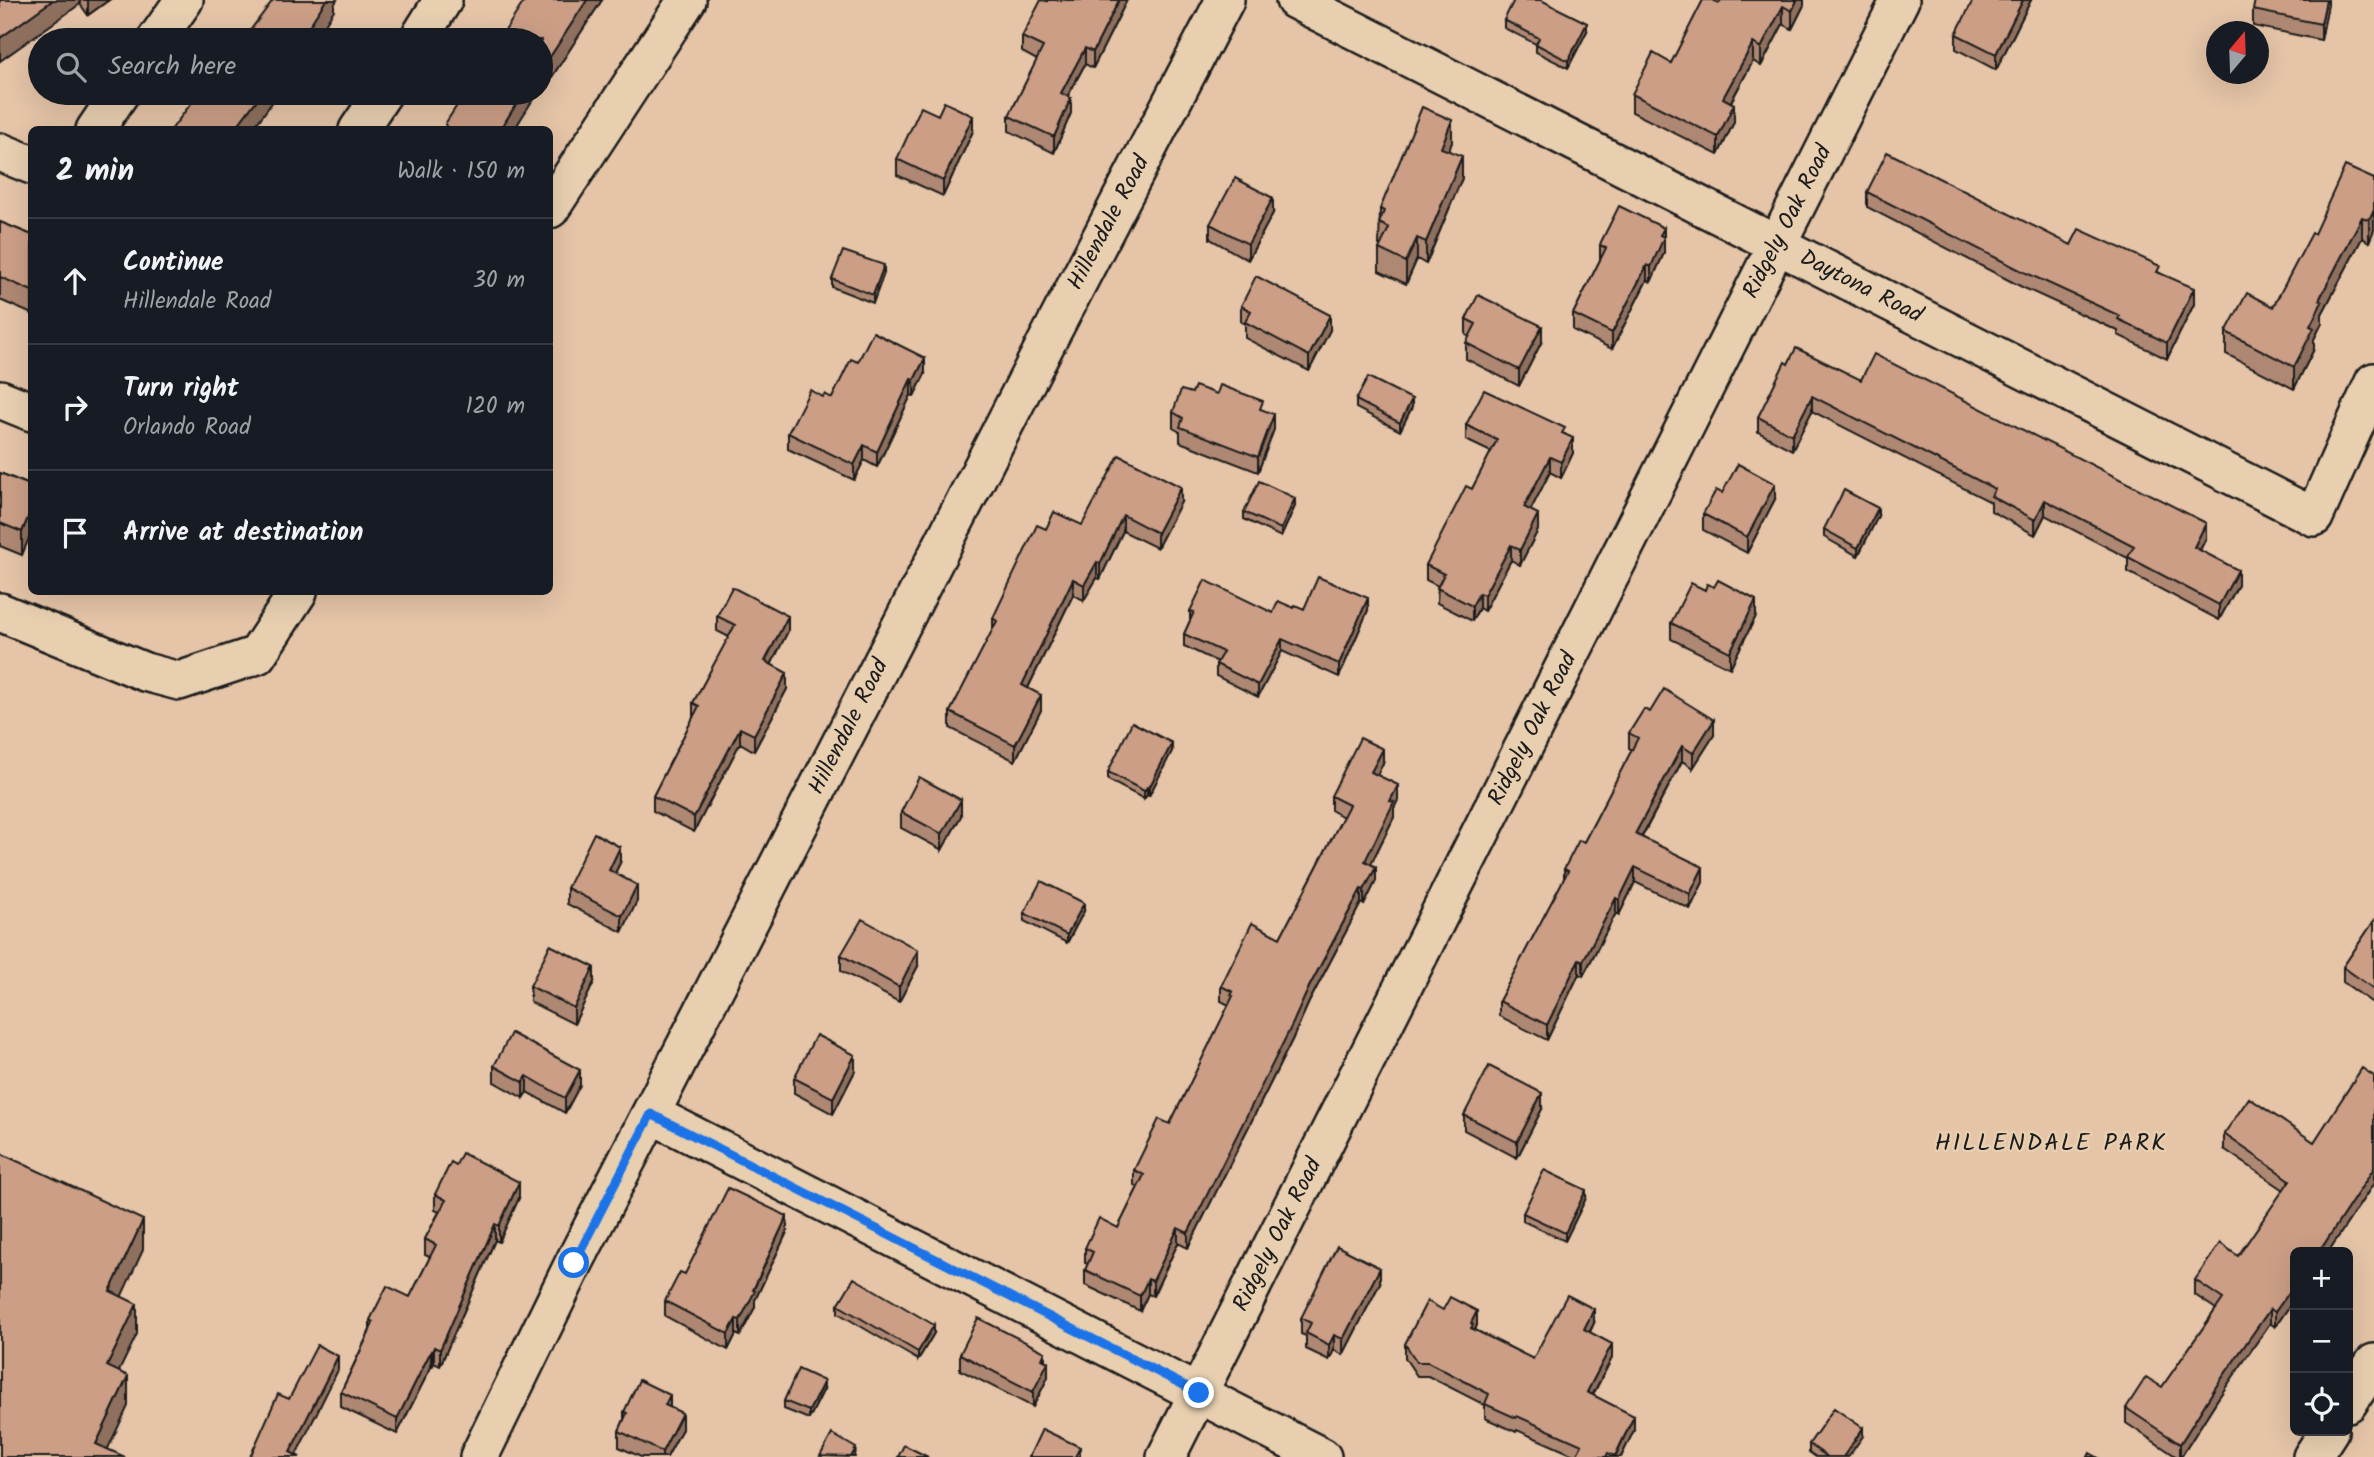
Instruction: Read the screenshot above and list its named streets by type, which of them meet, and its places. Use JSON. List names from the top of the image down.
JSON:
{
  "streets": {
    "street": ["Ridgely Oak Road", "Hillendale Road", "Daytona Road"]
  },
  "crossings": [
    ["Ridgely Oak Road", "Daytona Road"]
  ],
  "districts": ["HILLENDALE PARK"],
  "north": "top",
  "page": {
    "search": "Search here",
    "heading": ["2 min", "Walk · 150 m"],
    "list": [
      ["Continue", "Hillendale Road", "30 m"],
      ["Turn right", "Orlando Road", "120 m"],
      "Arrive at destination"
    ],
    "map_buttons": ["+", "−"]
  }
}
